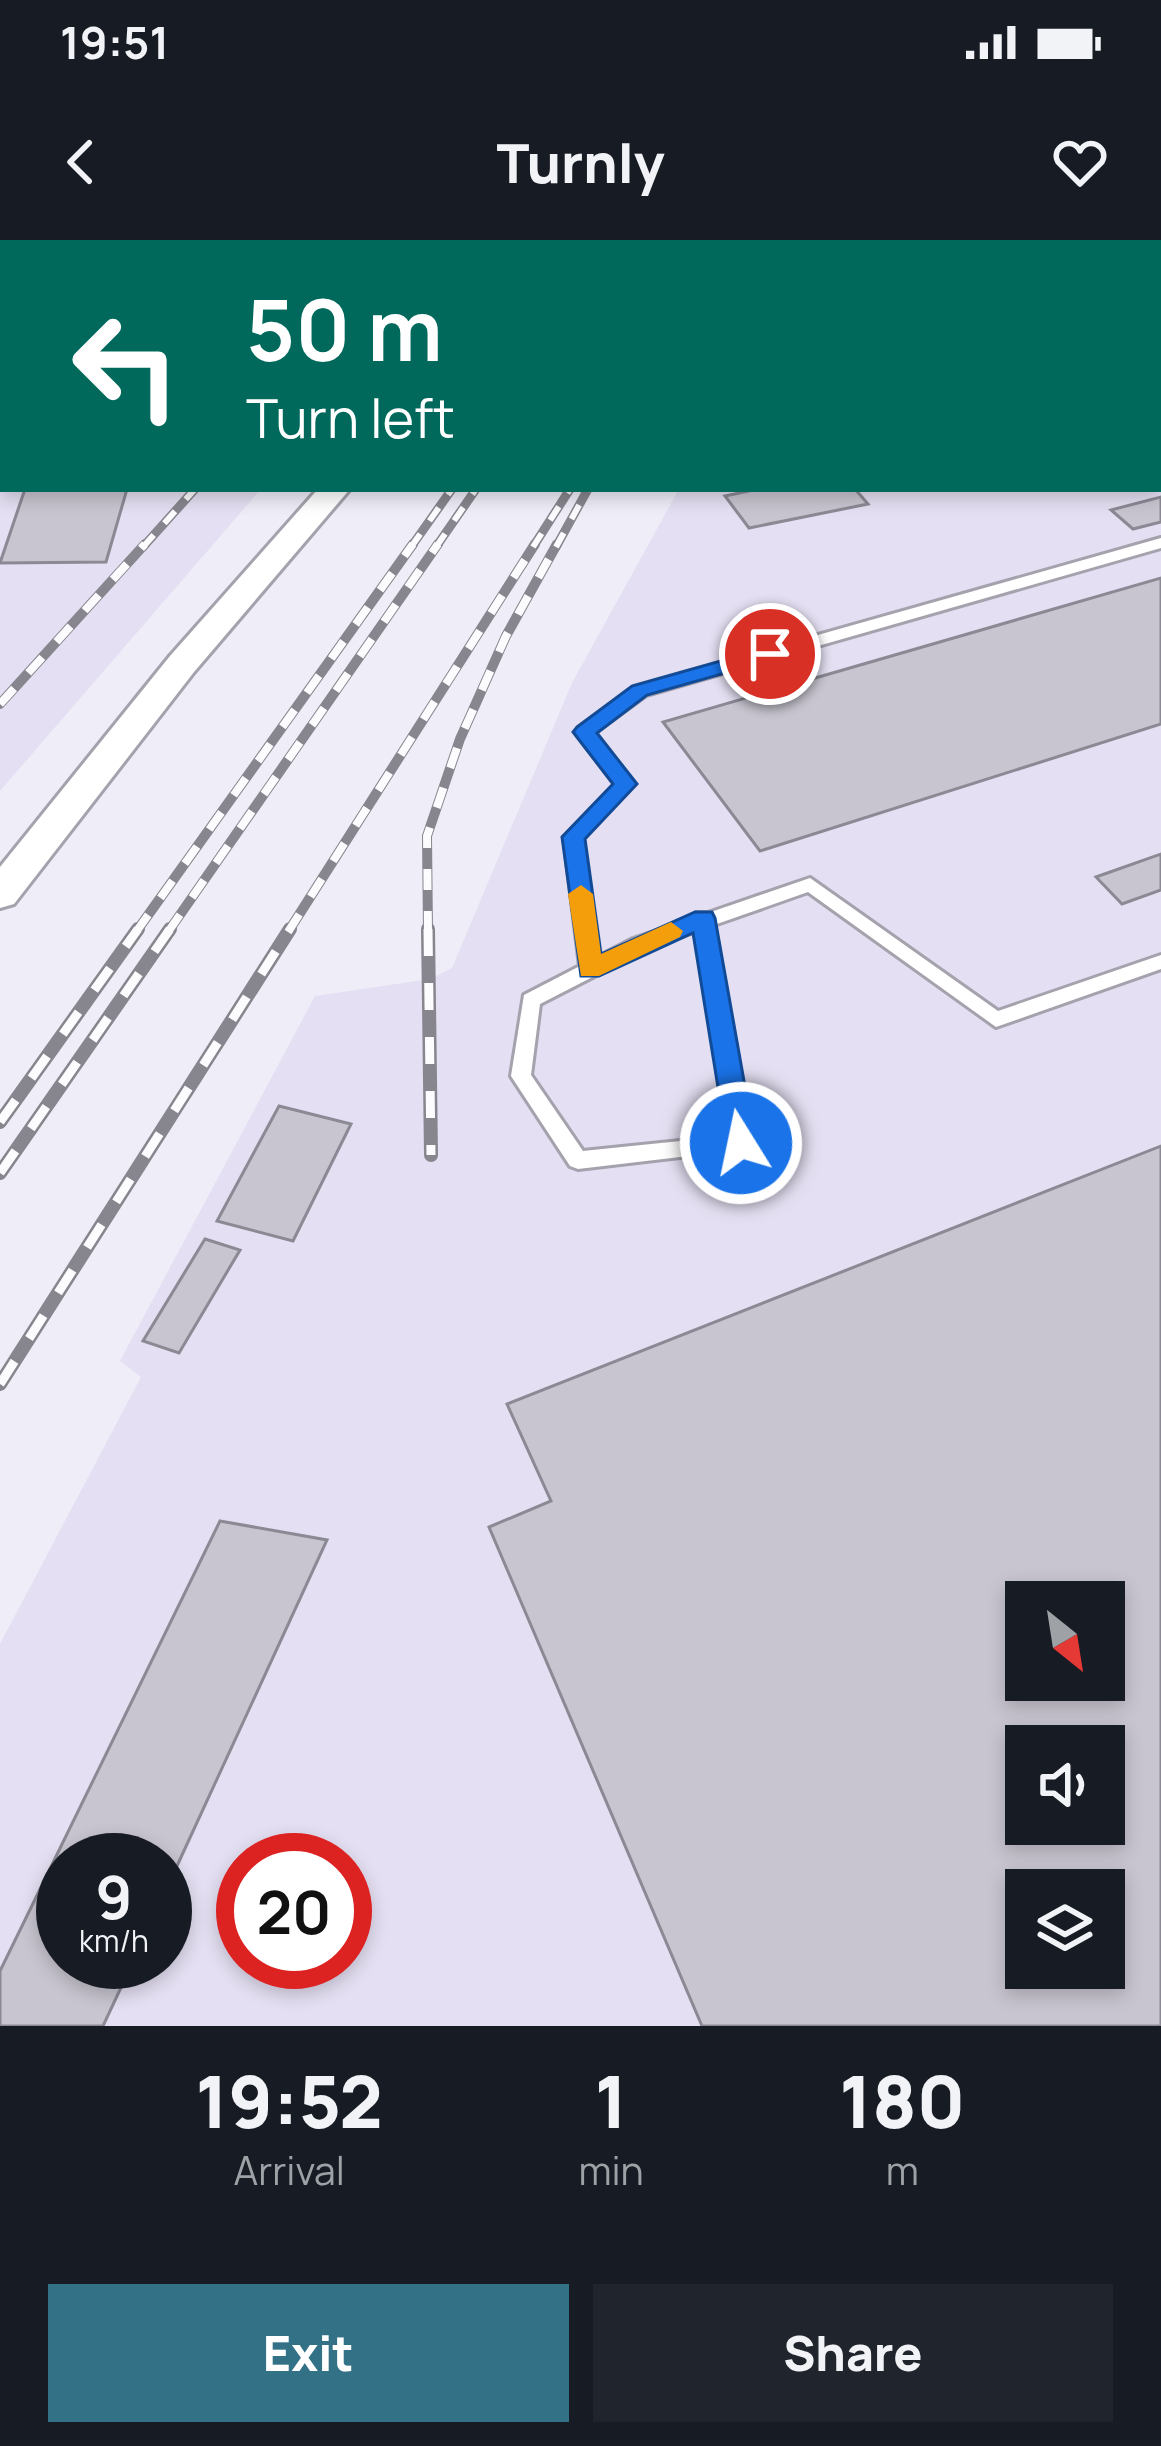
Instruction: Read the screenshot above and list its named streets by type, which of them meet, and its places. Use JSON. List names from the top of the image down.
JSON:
{
  "north": "bottom right",
  "page": {
    "status": "19:51",
    "header": "Turnly",
    "turn": ["50 m", "Turn left"],
    "speed": "9 km/h",
    "limit": "20",
    "eta": [
      "19:52",
      "Arrival",
      "1",
      "min",
      "180",
      "m"
    ],
    "buttons": ["Exit", "Share"]
  }
}
